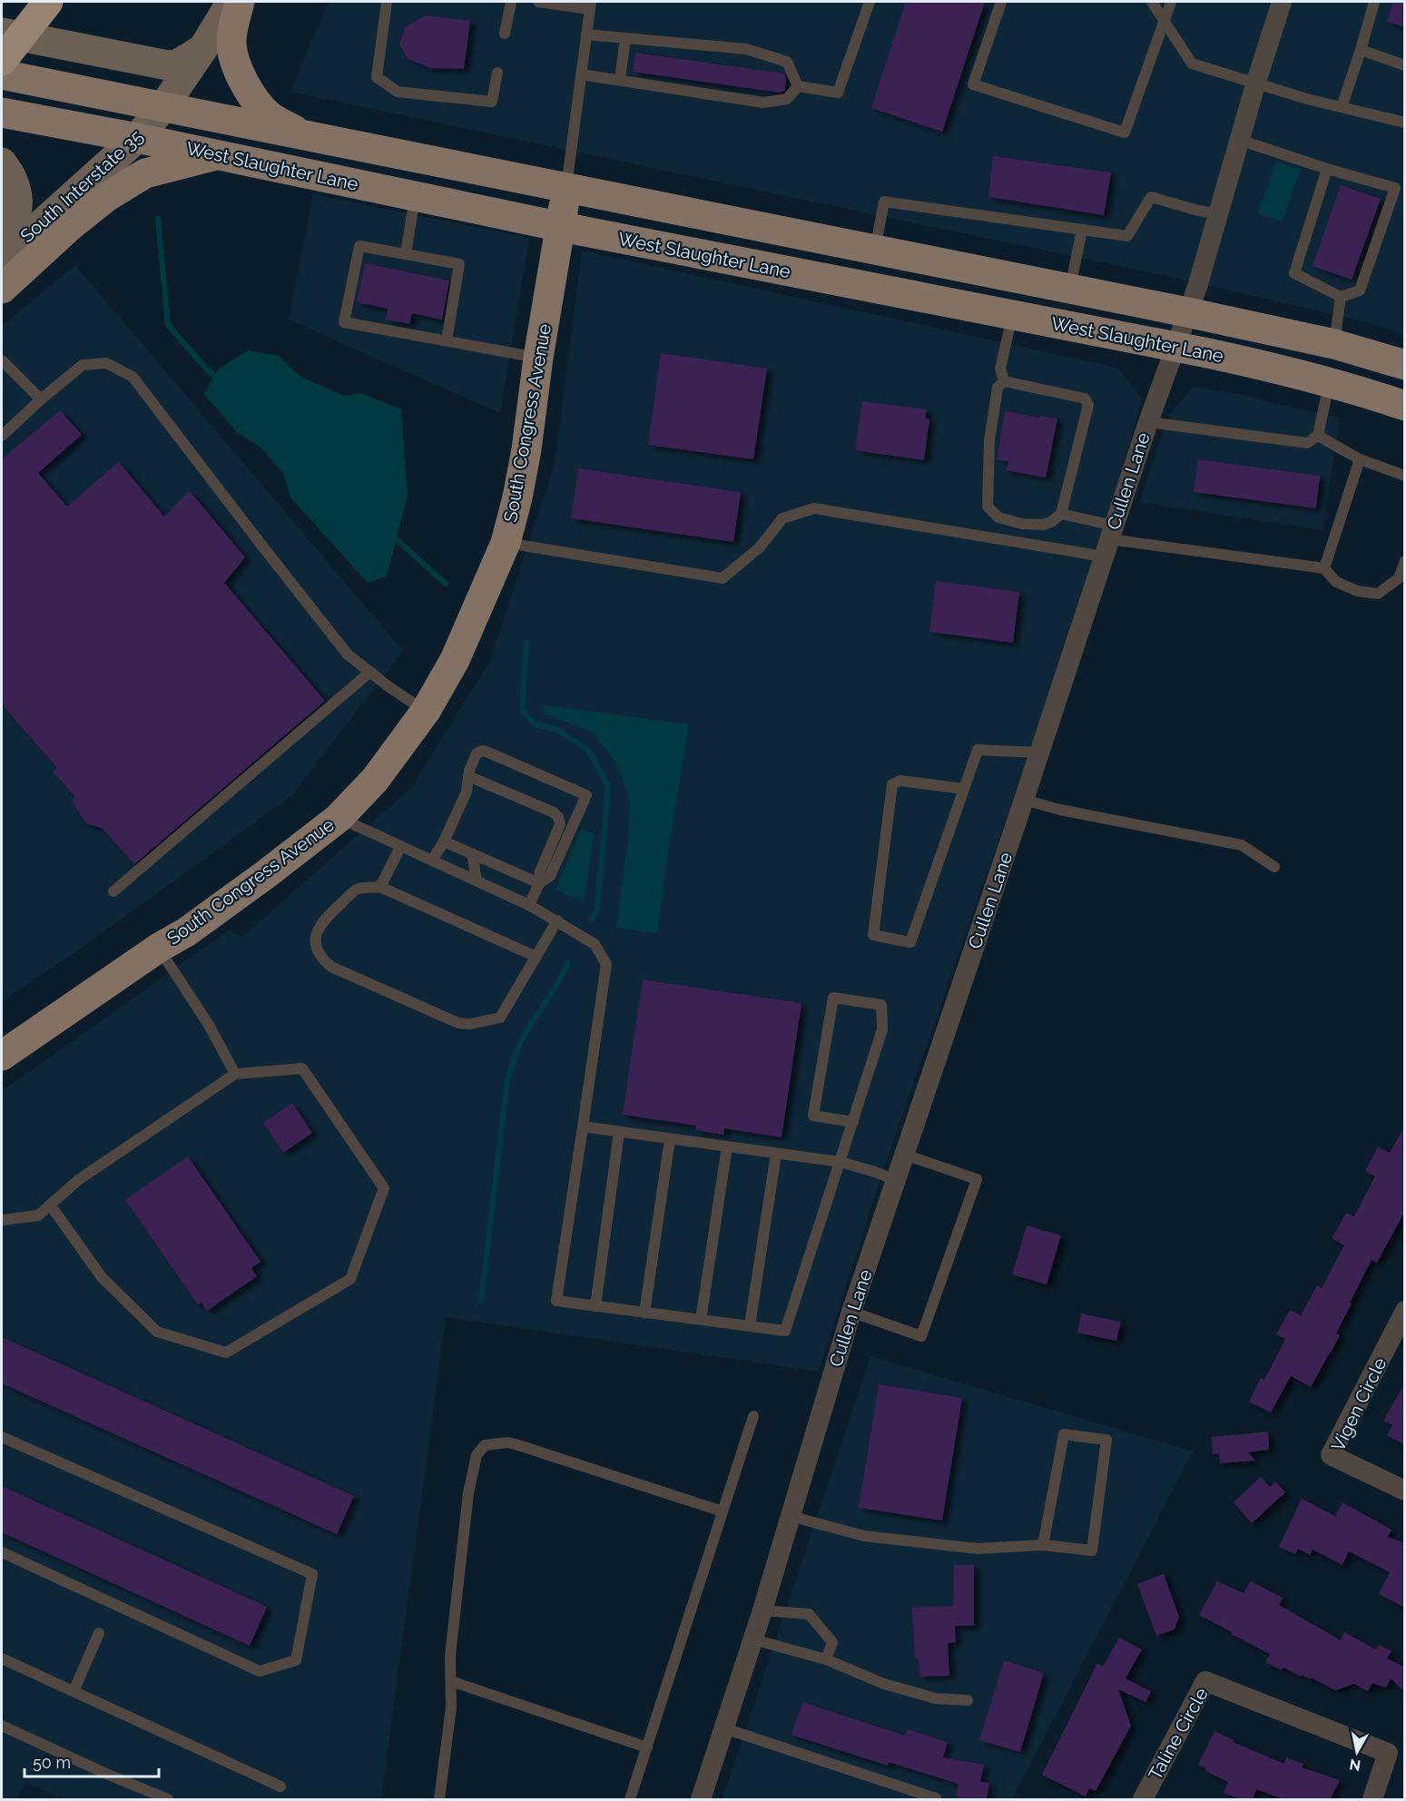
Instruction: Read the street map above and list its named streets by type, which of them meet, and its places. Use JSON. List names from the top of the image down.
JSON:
{
  "streets": {
    "main road": ["West Slaughter Lane", "South Interstate 35", "South Congress Avenue"],
    "street": ["Cullen Lane", "Vigen Circle", "Taline Circle"]
  },
  "crossings": [
    ["West Slaughter Lane", "South Interstate 35"],
    ["West Slaughter Lane", "South Congress Avenue"],
    ["West Slaughter Lane", "Cullen Lane"]
  ],
  "scale_bar": "50 m",
  "north": "bottom"
}
